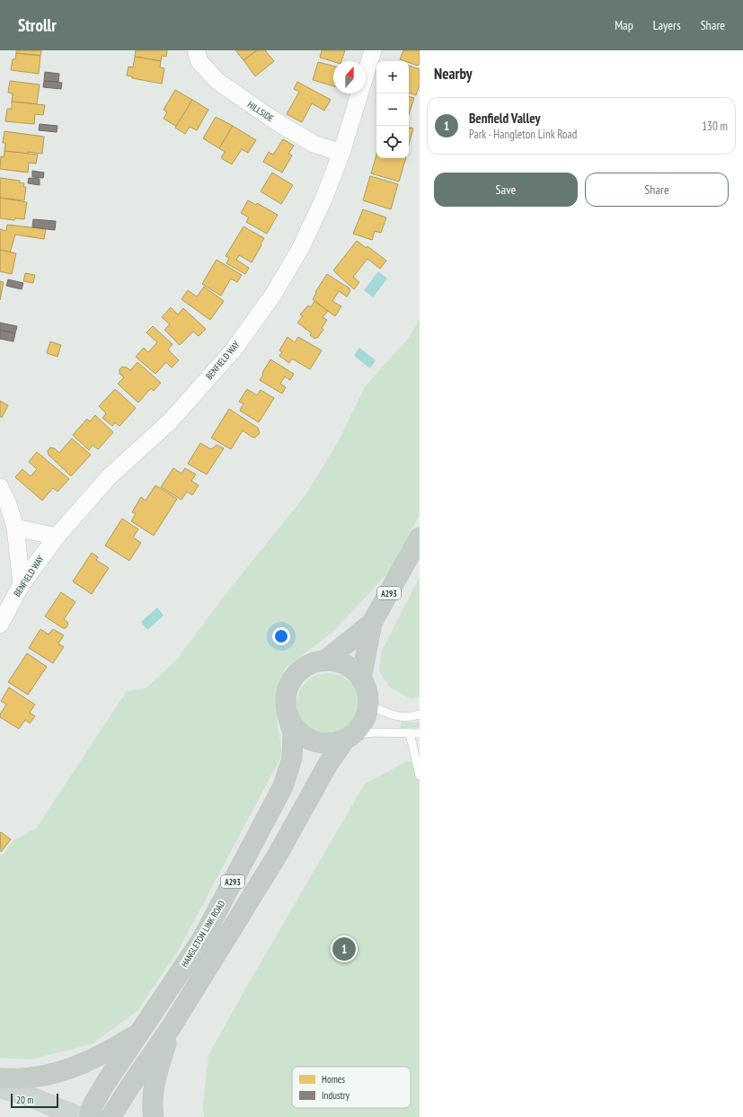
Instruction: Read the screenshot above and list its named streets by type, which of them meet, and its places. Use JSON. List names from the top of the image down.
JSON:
{
  "streets": {
    "highway": ["A293", "HANGLETON LINK ROAD"],
    "street": ["HILLSIDE", "BENFIELD WAY"]
  },
  "crossings": [
    ["HILLSIDE", "BENFIELD WAY"],
    ["A293", "HANGLETON LINK ROAD"]
  ],
  "legend": ["Homes", "Industry"],
  "scale_bar": "20 m",
  "north": "top",
  "page": {
    "header": "Strollr",
    "nav": ["Map", "Layers", "Share"],
    "heading": "Nearby",
    "map_buttons": ["+", "−"],
    "list": [
      {
        "mark": "1",
        "name": "Benfield Valley",
        "note": "Park · Hangleton Link Road",
        "value": "130 m"
      }
    ],
    "buttons": ["Save", "Share"],
    "pins": "1",
    "scale": "20 m"
  }
}
